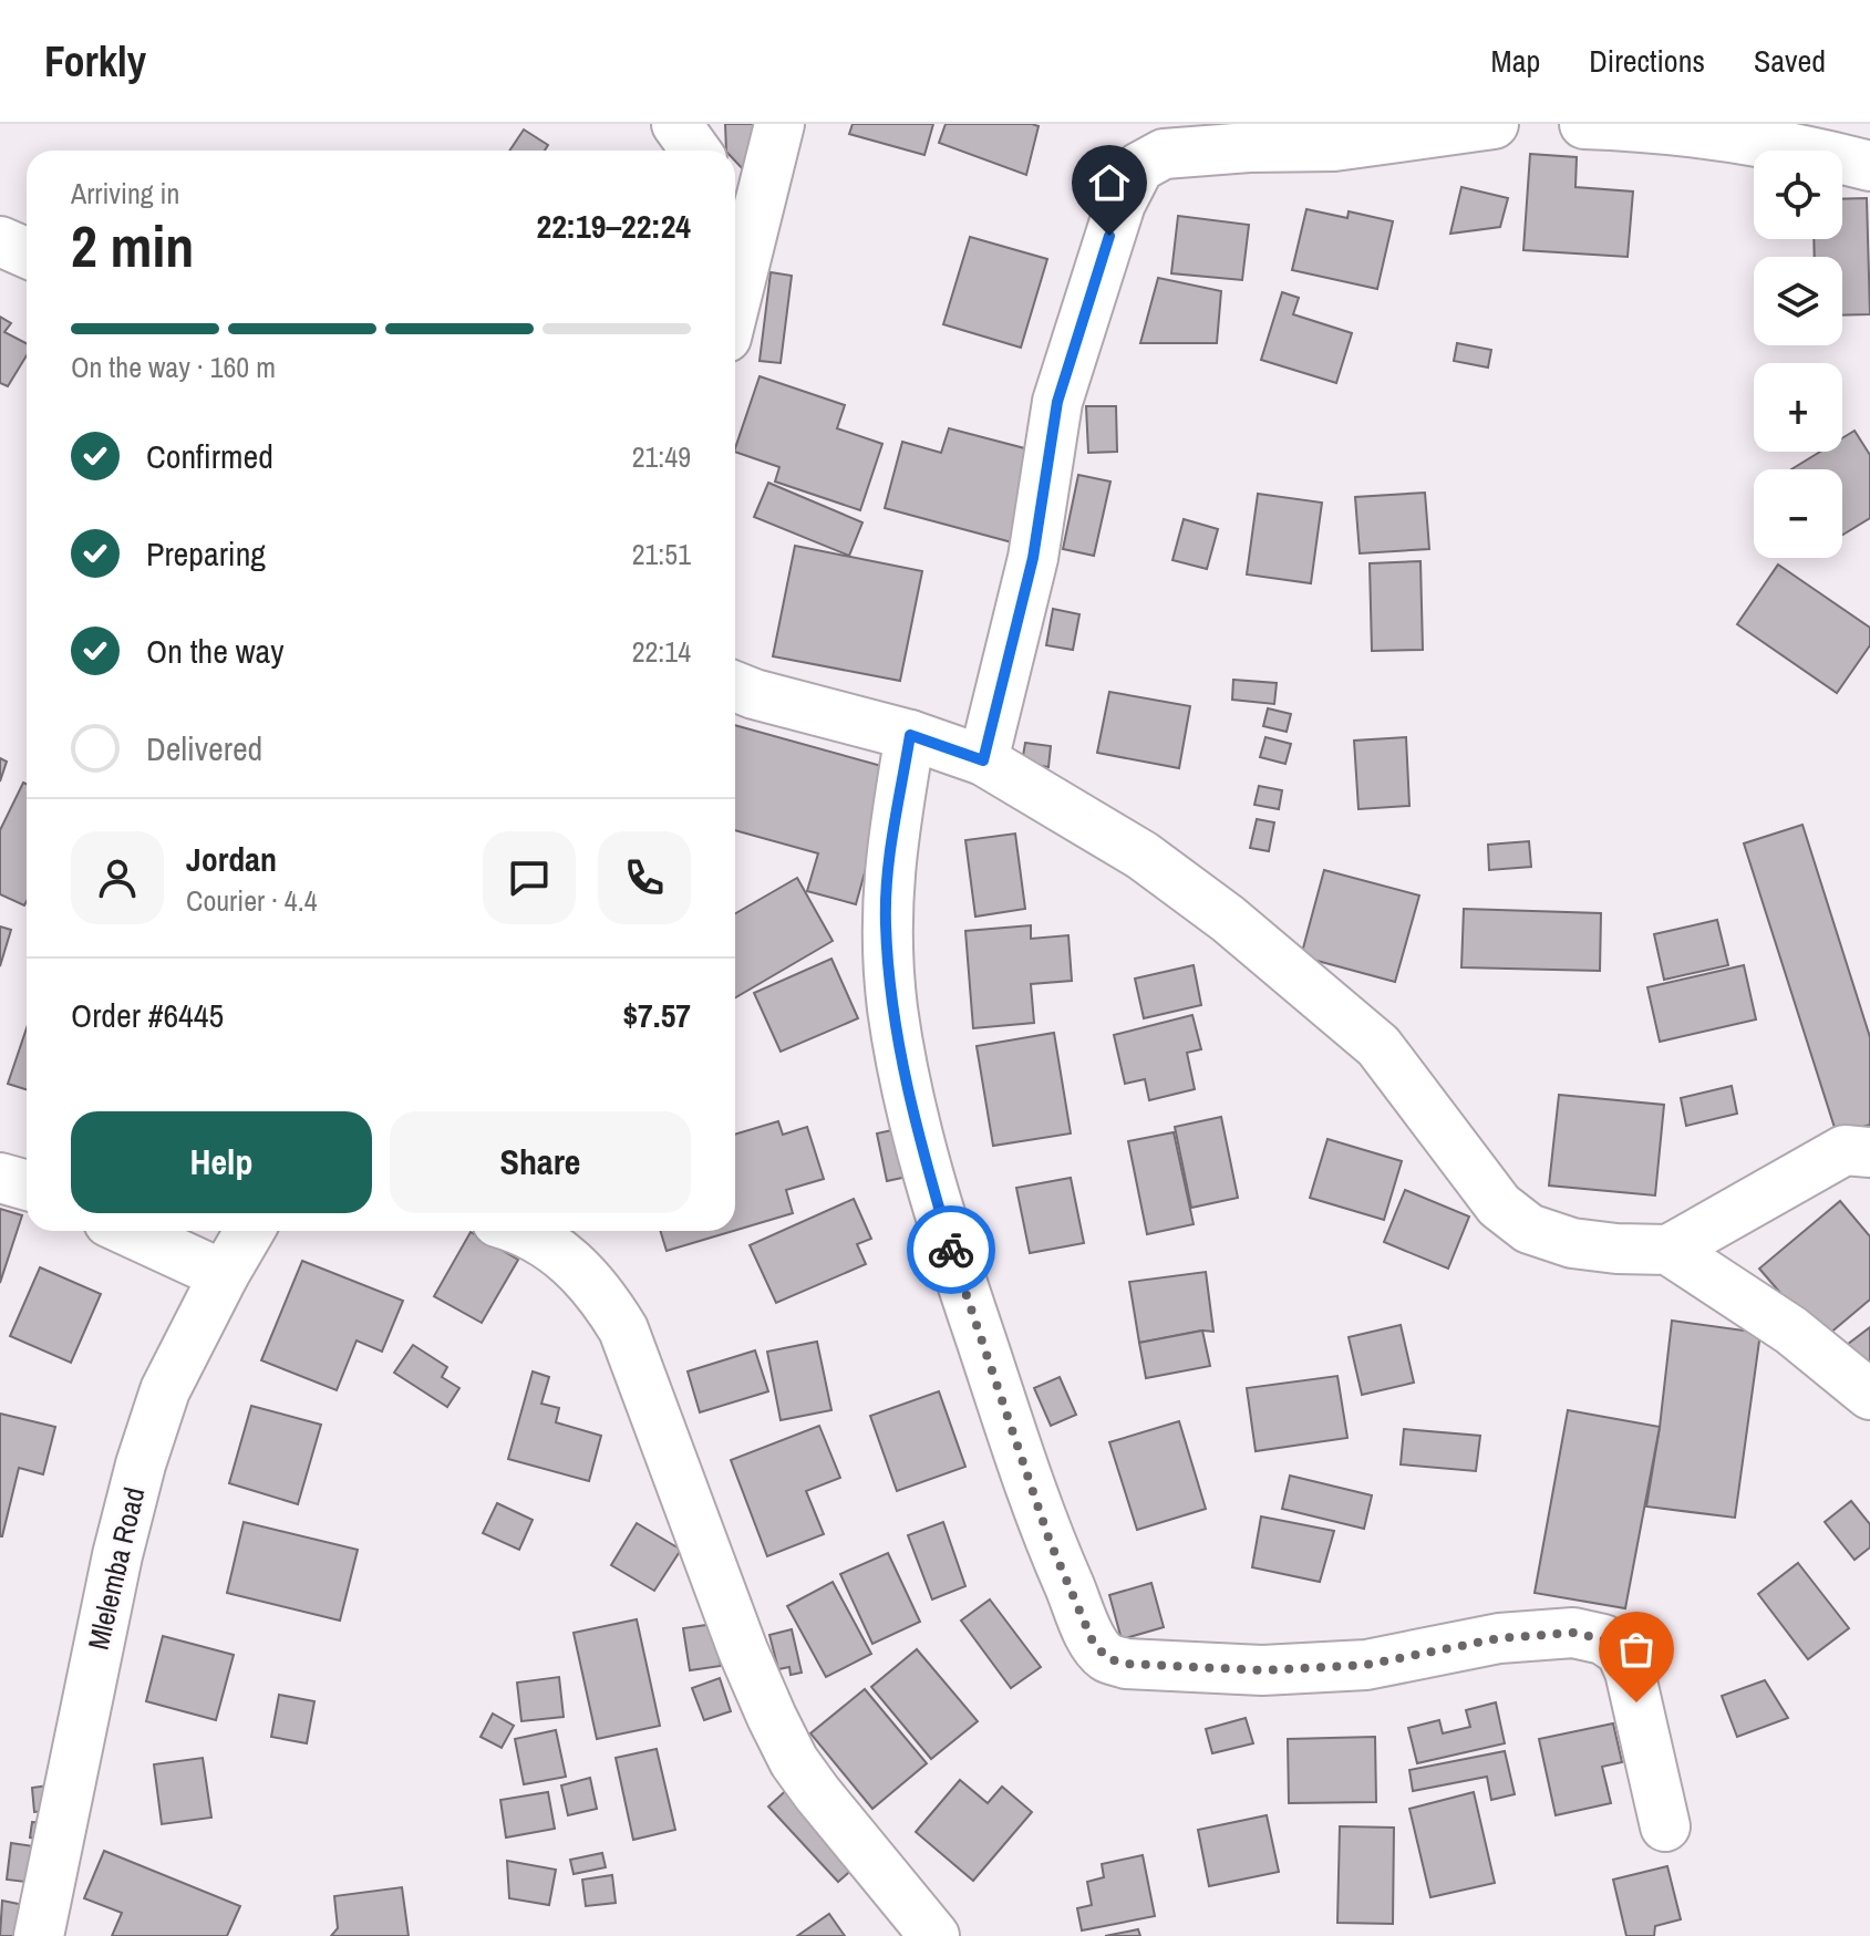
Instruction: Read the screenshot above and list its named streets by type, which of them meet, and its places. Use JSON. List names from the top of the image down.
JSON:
{
  "streets": {
    "street": ["Mlelemba Road"]
  },
  "page": {
    "header": "Forkly",
    "nav": ["Map", "Directions", "Saved"],
    "map_buttons": ["+", "−"],
    "heading": ["2 min", "Arriving in", "22:19–22:24"],
    "panel": [
      "Jordan",
      "Courier · 4.4",
      "Order #6445",
      "$7.57"
    ],
    "bar": "On the way · 160 m",
    "list": [
      ["Confirmed", "21:49"],
      ["Preparing", "21:51"],
      ["On the way", "22:14"],
      "Delivered"
    ],
    "buttons": ["Help", "Share"]
  }
}
